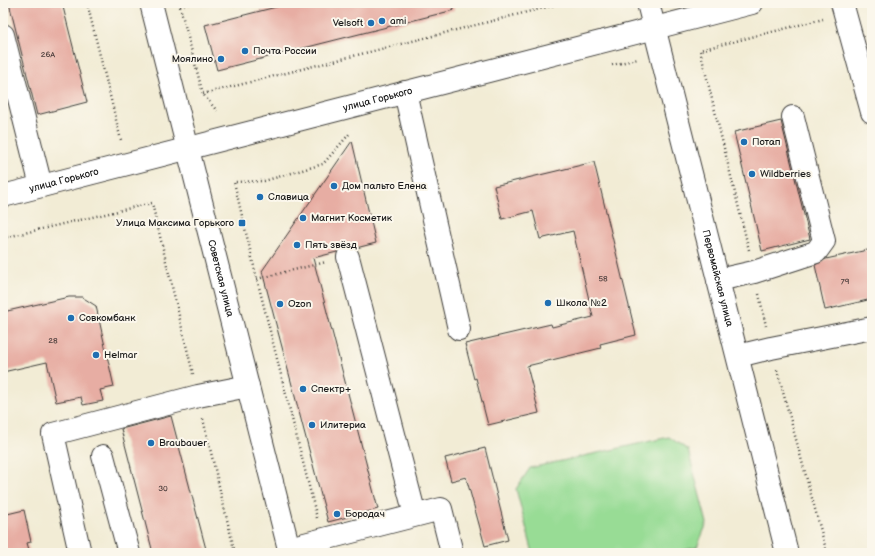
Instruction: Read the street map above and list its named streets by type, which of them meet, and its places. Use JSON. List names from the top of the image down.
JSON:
{
  "streets": {
    "main road": ["улица Горького", "Советская улица", "Первомайская улица"]
  },
  "crossings": [
    ["улица Горького", "Советская улица"],
    ["улица Горького", "Первомайская улица"]
  ],
  "places": {
    "other": [
      "ami",
      "Velsoft",
      "Почта России",
      "Моялино",
      "Потап",
      "Wildberries",
      "Дом пальто Елена",
      "Славица",
      "Магнит Косметик",
      "Пять звёзд",
      "Школа №2",
      "Ozon",
      "Совкомбанк",
      "Helmar",
      "Спектр+",
      "Илитериа",
      "Braubauer",
      "Бородач"
    ],
    "transit": ["Улица Максима Горького"]
  },
  "house_numbers": [
    "26А",
    "58",
    "79",
    "28",
    "30"
  ]
}
